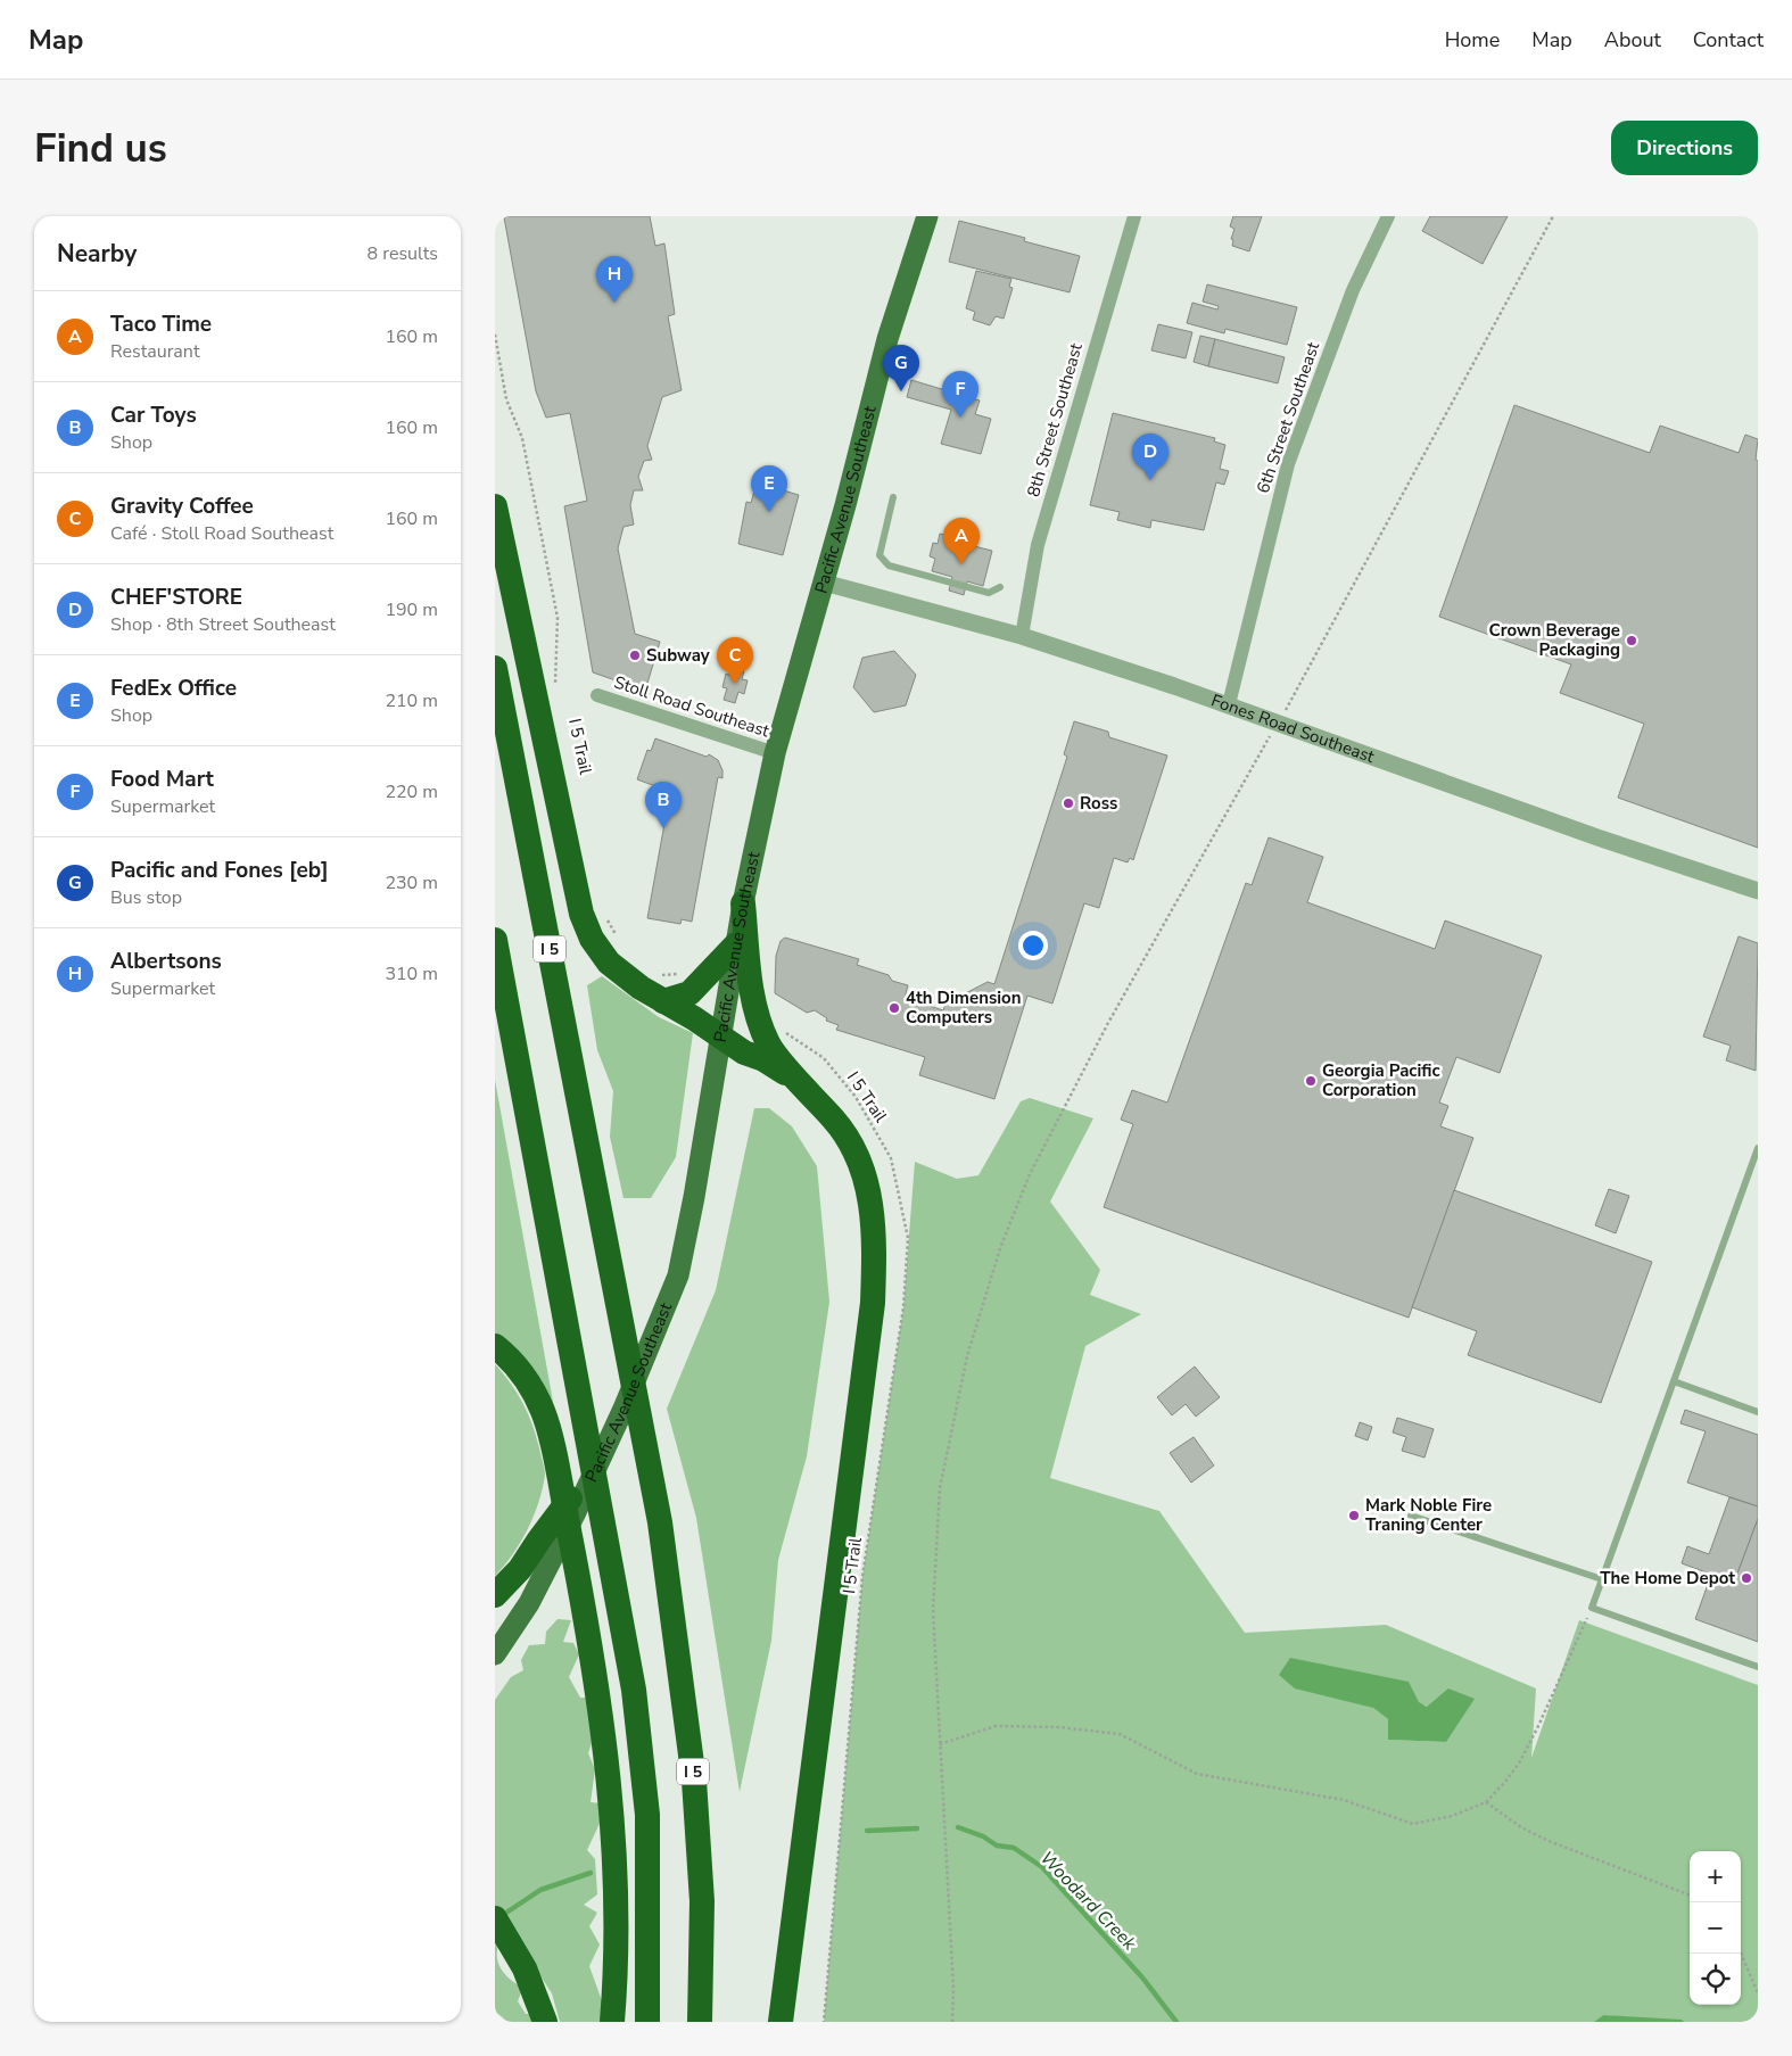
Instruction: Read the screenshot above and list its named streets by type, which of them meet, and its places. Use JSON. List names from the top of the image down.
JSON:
{
  "streets": {
    "highway": ["I 5"],
    "main road": ["Pacific Avenue Southeast"],
    "street": [
      "6th Street Southeast",
      "8th Street Southeast",
      "Stoll Road Southeast",
      "Fones Road Southeast"
    ],
    "path": ["I 5 Trail"]
  },
  "crossings": [
    ["6th Street Southeast", "Fones Road Southeast"],
    ["8th Street Southeast", "Fones Road Southeast"],
    ["Pacific Avenue Southeast", "Stoll Road Southeast"],
    ["Pacific Avenue Southeast", "Fones Road Southeast"]
  ],
  "water": ["Woodard Creek"],
  "places": [
    "Crown Beverage Packaging",
    "Subway",
    "Ross",
    "4th Dimension Computers",
    "Georgia Pacific Corporation",
    "Mark Noble Fire Traning Center",
    "The Home Depot"
  ],
  "page": {
    "header": "Map",
    "nav": [
      "Home",
      "Map",
      "About",
      "Contact"
    ],
    "buttons": "Directions",
    "title": "Find us",
    "heading": ["Nearby", "8 results"],
    "pins": [
      "H",
      "G",
      "F",
      "D",
      "E",
      "A",
      "C",
      "B"
    ],
    "list": [
      {
        "mark": "A",
        "name": "Taco Time",
        "note": "Restaurant",
        "value": "160 m"
      },
      {
        "mark": "B",
        "name": "Car Toys",
        "note": "Shop",
        "value": "160 m"
      },
      {
        "mark": "C",
        "name": "Gravity Coffee",
        "note": "Café · Stoll Road Southeast",
        "value": "160 m"
      },
      {
        "mark": "D",
        "name": "CHEF'STORE",
        "note": "Shop · 8th Street Southeast",
        "value": "190 m"
      },
      {
        "mark": "E",
        "name": "FedEx Office",
        "note": "Shop",
        "value": "210 m"
      },
      {
        "mark": "F",
        "name": "Food Mart",
        "note": "Supermarket",
        "value": "220 m"
      },
      {
        "mark": "G",
        "name": "Pacific and Fones [eb]",
        "note": "Bus stop",
        "value": "230 m"
      },
      {
        "mark": "H",
        "name": "Albertsons",
        "note": "Supermarket",
        "value": "310 m"
      }
    ],
    "map_buttons": ["+", "−"]
  }
}
